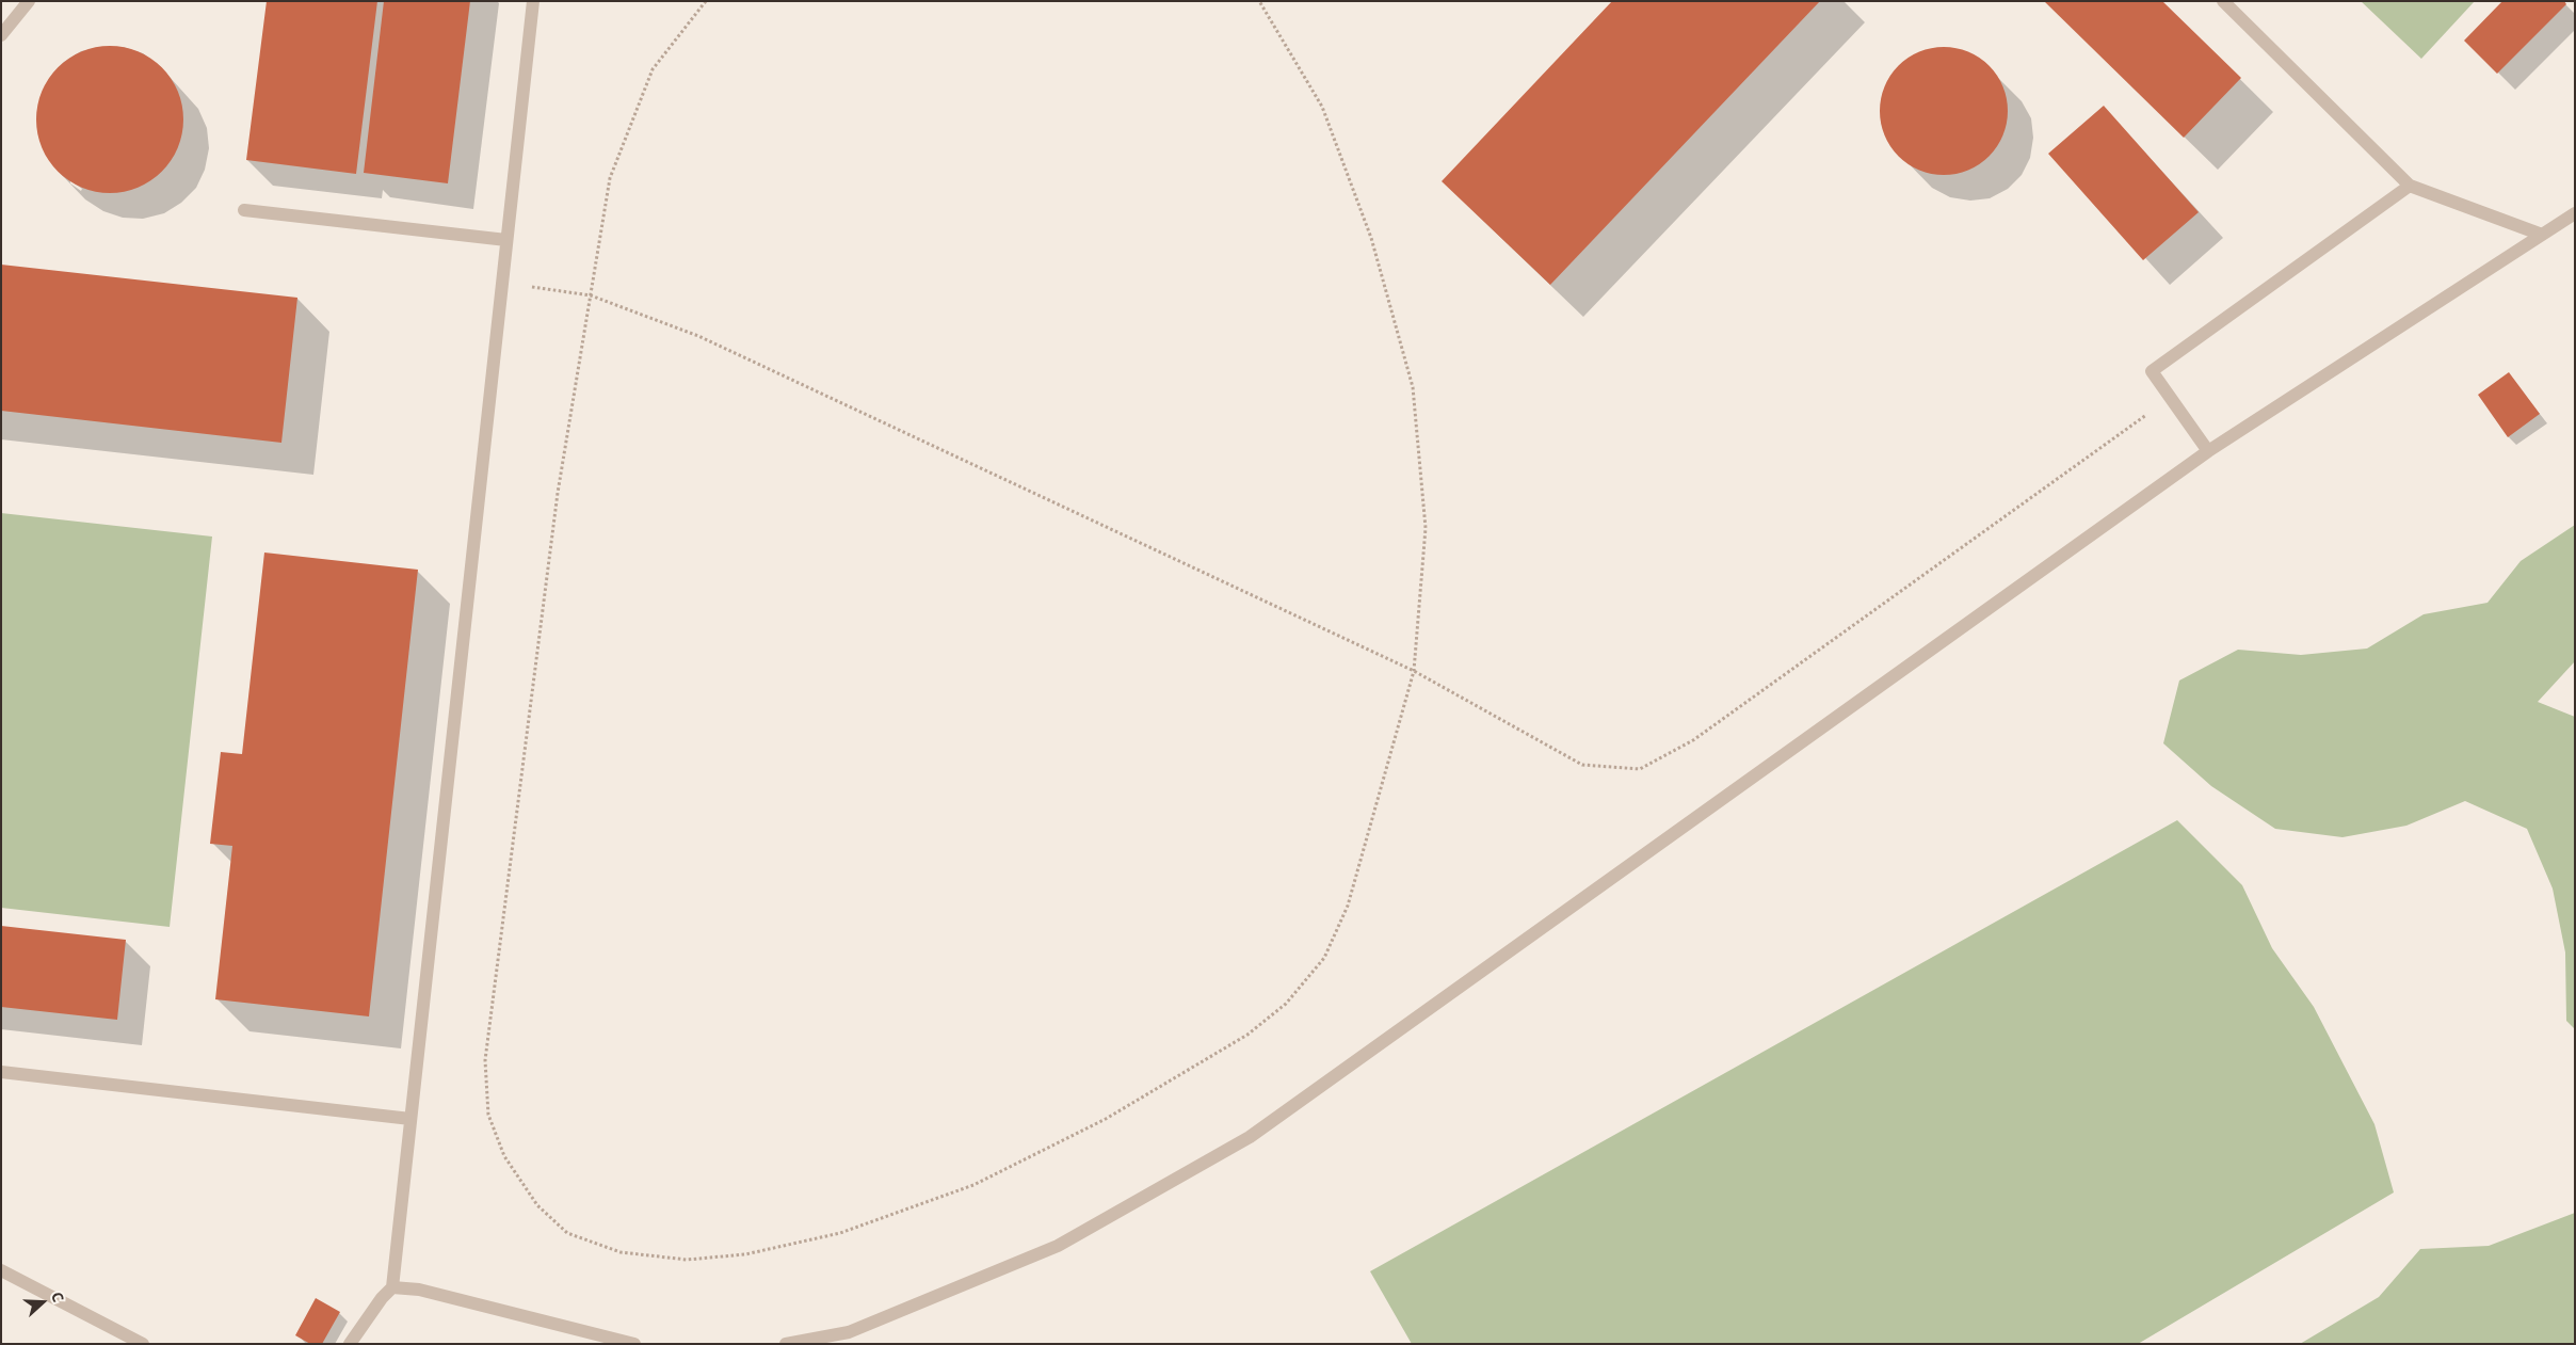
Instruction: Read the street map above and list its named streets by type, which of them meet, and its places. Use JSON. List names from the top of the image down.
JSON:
{
  "north": "right"
}
